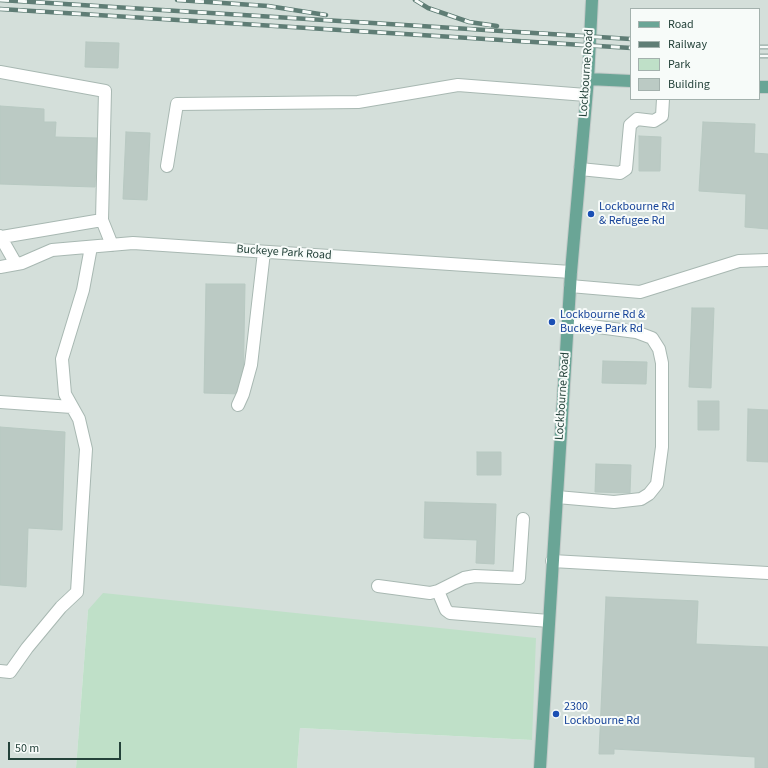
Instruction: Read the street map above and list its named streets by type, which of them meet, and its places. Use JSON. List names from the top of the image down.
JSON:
{
  "streets": {
    "main road": ["Lockbourne Road"],
    "street": ["Buckeye Park Road"]
  },
  "crossings": [
    ["Lockbourne Road", "Buckeye Park Road"]
  ],
  "places": ["Lockbourne Rd & Refugee Rd", "Lockbourne Rd & Buckeye Park Rd", "2300 Lockbourne Rd"],
  "legend": [
    "Road",
    "Railway",
    "Park",
    "Building"
  ],
  "scale_bar": "50 m"
}
